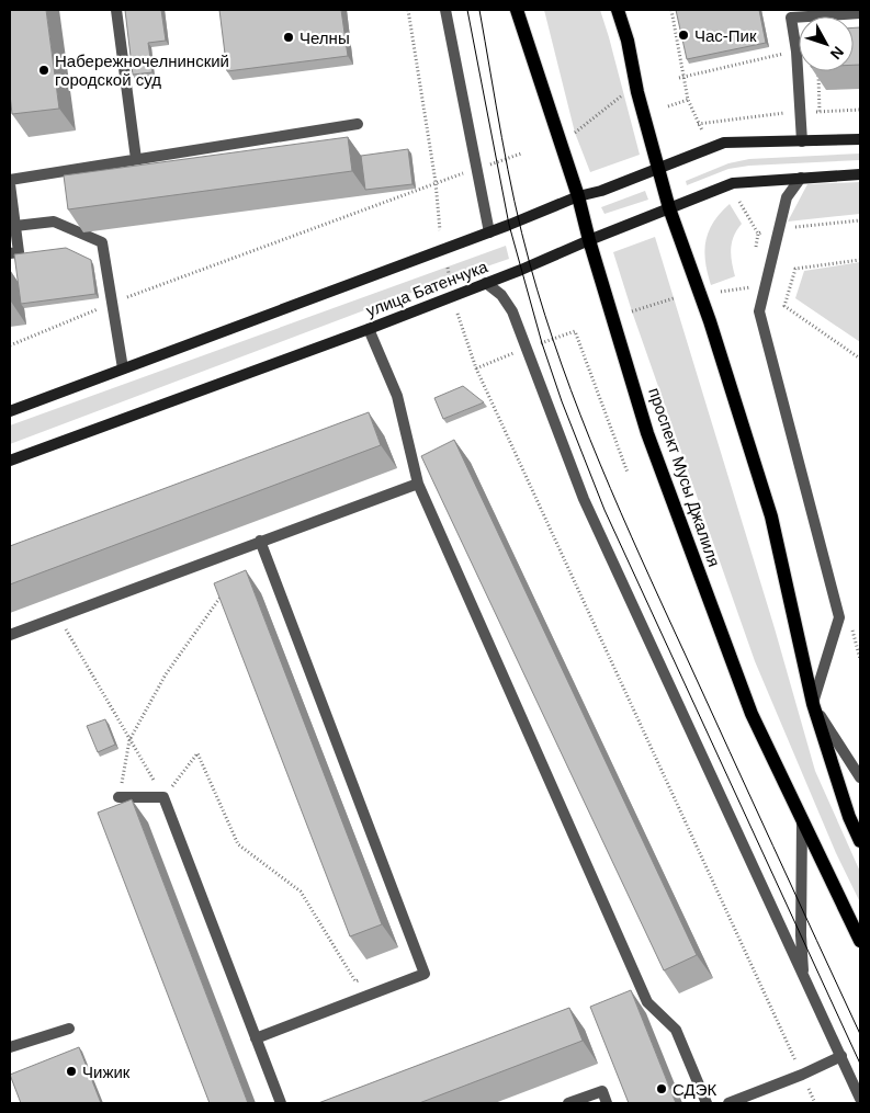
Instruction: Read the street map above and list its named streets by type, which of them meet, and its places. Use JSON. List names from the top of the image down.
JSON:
{
  "streets": {
    "main road": ["улица Батенчука", "проспект Мусы Джалиля"]
  },
  "crossings": [
    ["улица Батенчука", "проспект Мусы Джалиля"]
  ],
  "places": [
    "Час-Пик",
    "Челны",
    "Набережночелнинский городской суд",
    "Чижик",
    "СДЭК"
  ],
  "north": "bottom right"
}
